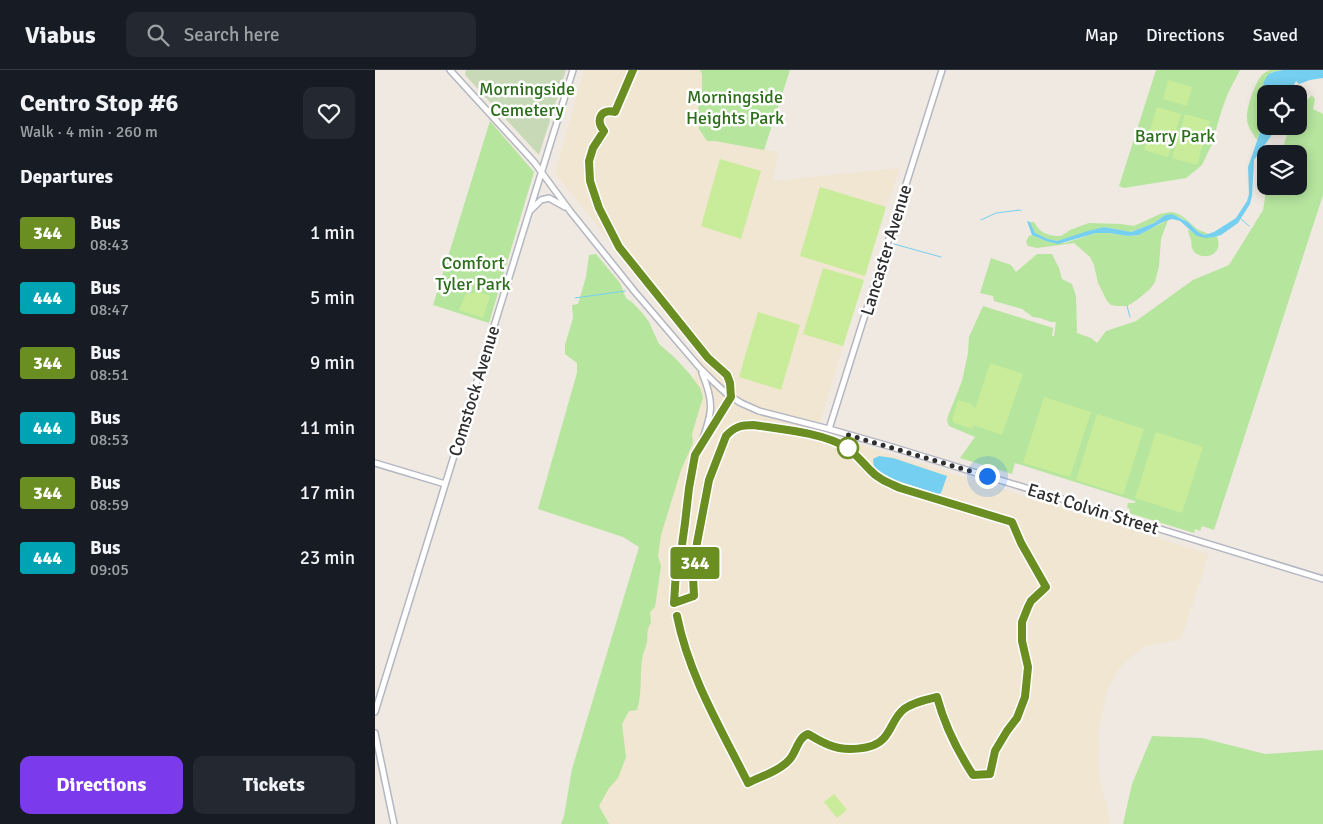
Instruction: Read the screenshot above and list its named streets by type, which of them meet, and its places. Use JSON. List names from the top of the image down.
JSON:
{
  "streets": {
    "street": ["Lancaster Avenue", "Comstock Avenue", "East Colvin Street"]
  },
  "crossings": [
    ["Lancaster Avenue", "East Colvin Street"],
    ["Comstock Avenue", "East Colvin Street"]
  ],
  "parks": [
    "Morningside Cemetery",
    "Morningside Heights Park",
    "Barry Park",
    "Comfort Tyler Park"
  ],
  "lines": ["bus line 344"],
  "page": {
    "header": "Viabus",
    "search": "Search here",
    "nav": ["Map", "Directions", "Saved"],
    "heading": [
      ["Centro Stop #6", "Walk · 4 min · 260 m"],
      "Departures"
    ],
    "on_map": "344",
    "list": [
      {
        "mark": "344",
        "name": "Bus",
        "note": "08:43",
        "value": "1 min"
      },
      {
        "mark": "444",
        "name": "Bus",
        "note": "08:47",
        "value": "5 min"
      },
      {
        "mark": "344",
        "name": "Bus",
        "note": "08:51",
        "value": "9 min"
      },
      {
        "mark": "444",
        "name": "Bus",
        "note": "08:53",
        "value": "11 min"
      },
      {
        "mark": "344",
        "name": "Bus",
        "note": "08:59",
        "value": "17 min"
      },
      {
        "mark": "444",
        "name": "Bus",
        "note": "09:05",
        "value": "23 min"
      }
    ],
    "buttons": ["Directions", "Tickets"]
  }
}
